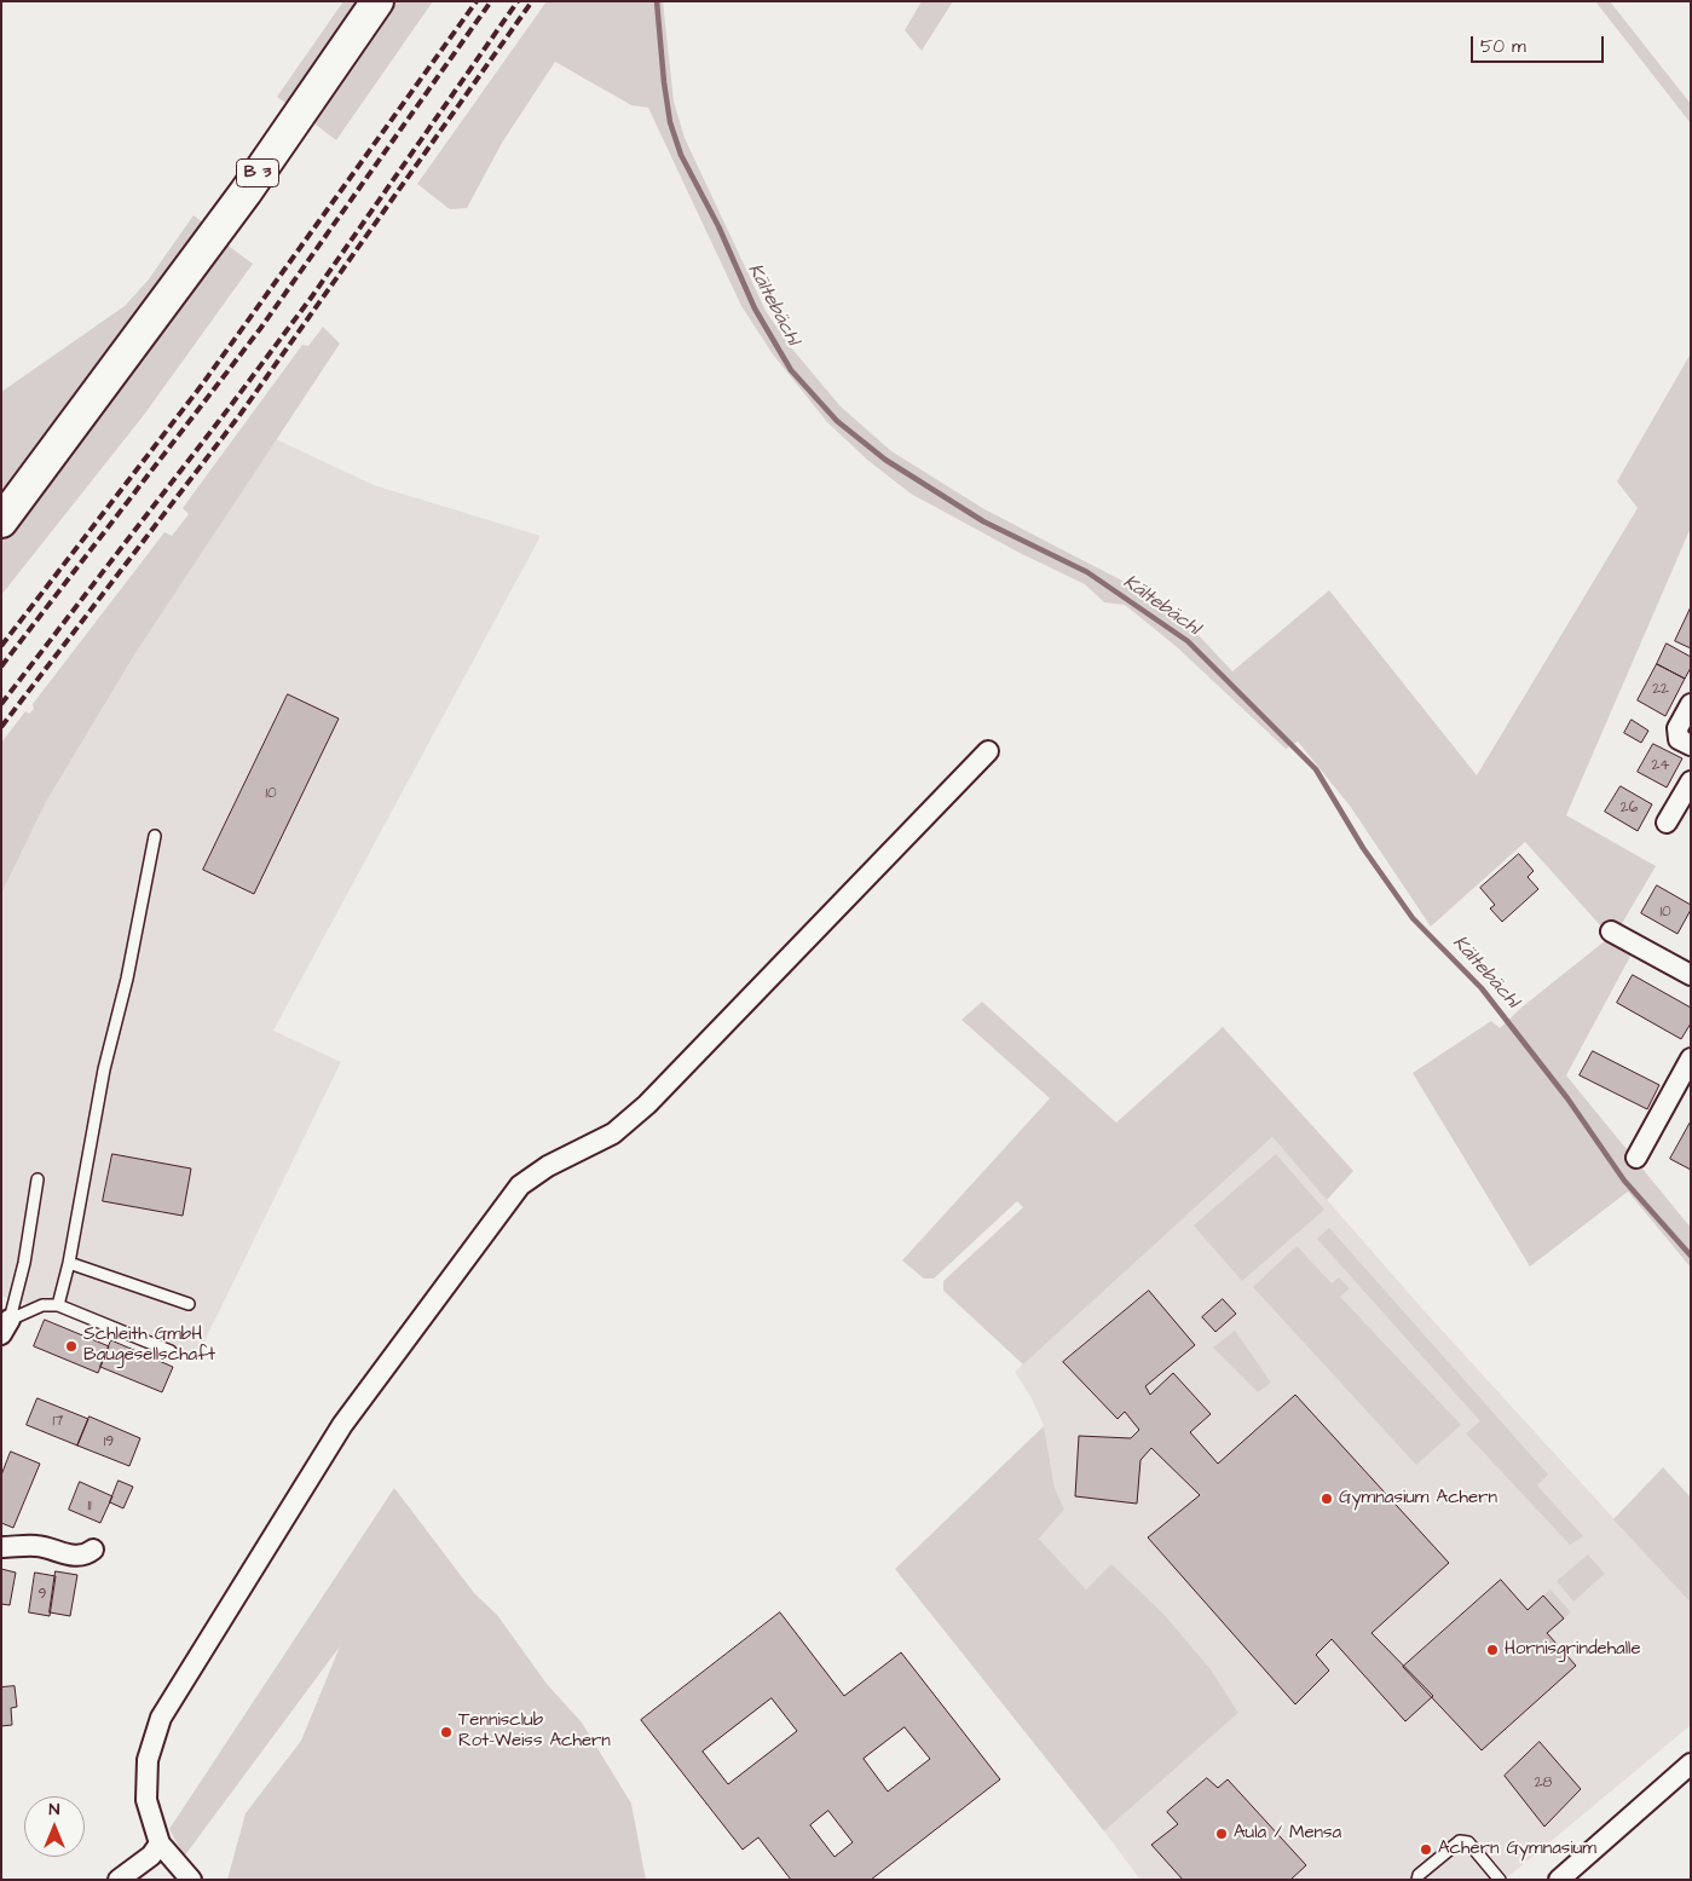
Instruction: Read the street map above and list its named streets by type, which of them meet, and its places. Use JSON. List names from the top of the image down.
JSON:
{
  "streets": {
    "main road": ["B 3"]
  },
  "water": ["Kältebächl"],
  "places": [
    "Schleith GmbH Baugesellschaft",
    "Gymnasium Achern",
    "Hornisgrindehalle",
    "Tennisclub Rot-Weiss Achern",
    "Aula / Mensa",
    "Achern Gymnasium"
  ],
  "house_numbers": [
    "22",
    "24",
    "10",
    "26",
    "10",
    "17",
    "19",
    "11",
    "9",
    "28"
  ],
  "scale_bar": "50 m",
  "north": "top"
}
